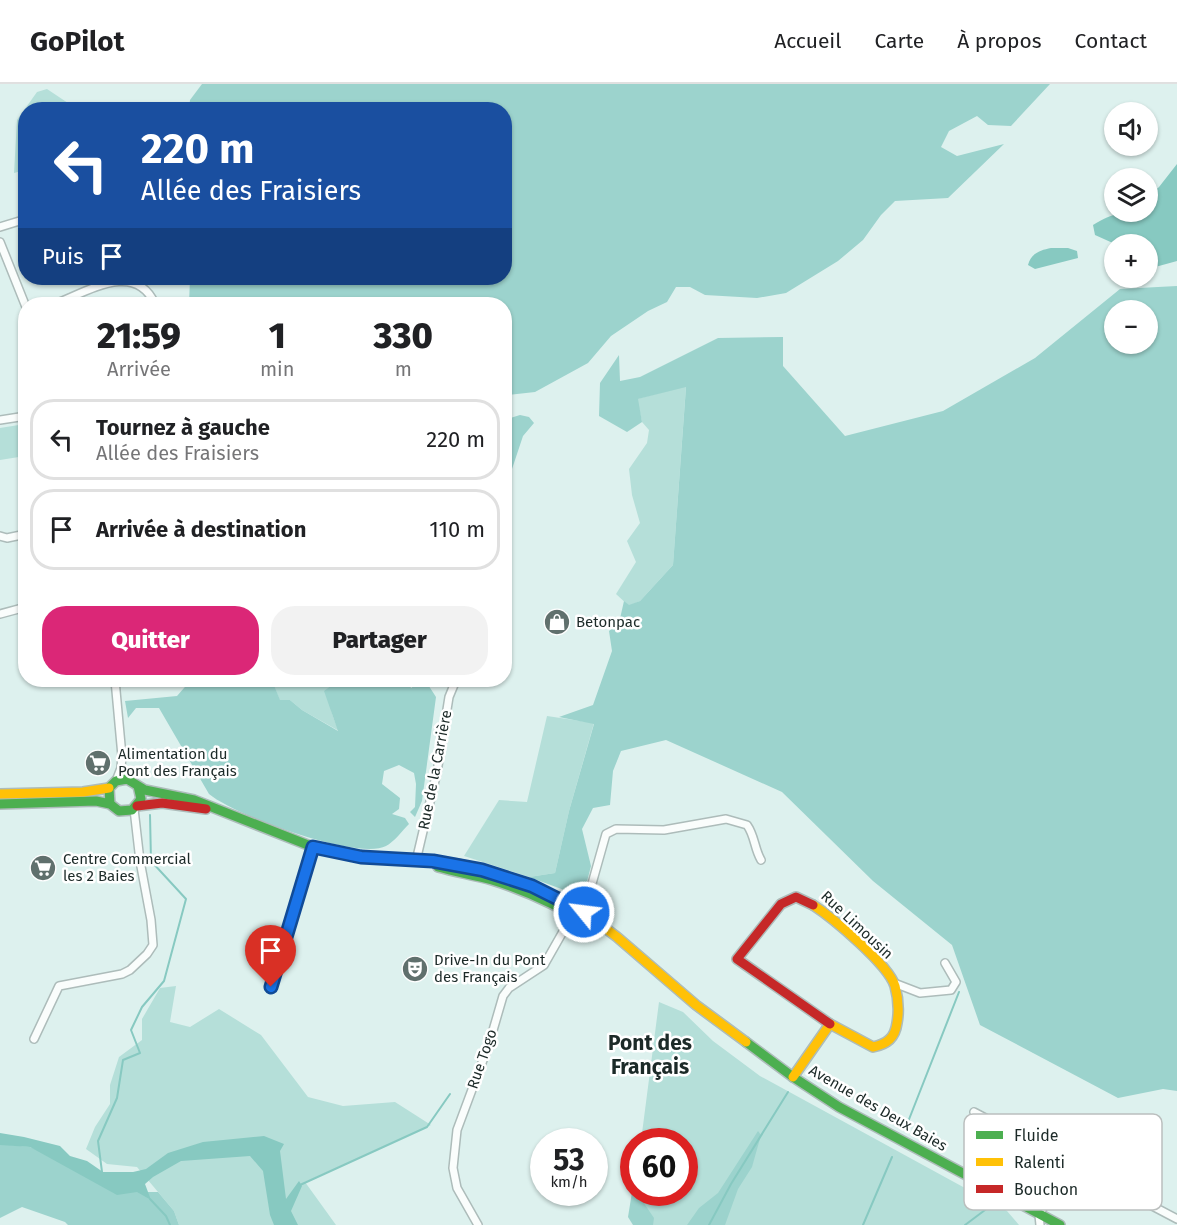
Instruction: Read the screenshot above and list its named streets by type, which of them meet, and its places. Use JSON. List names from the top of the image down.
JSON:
{
  "streets": {
    "main road": ["Rue Limousin", "Avenue des Deux Baies"],
    "street": ["Rue de la Carrière", "Rue Togo"]
  },
  "crossings": [
    ["Rue de la Carrière", "Avenue des Deux Baies"],
    ["Rue Togo", "Avenue des Deux Baies"]
  ],
  "districts": ["Pont des Français"],
  "places": {
    "shop": ["Betonpac"],
    "supermarket": ["Alimentation du Pont des Français", "Centre Commercial les 2 Baies"],
    "theatre": ["Drive-In du Pont des Français"]
  },
  "legend": ["Fluide", "Ralenti", "Bouchon"],
  "page": {
    "header": "GoPilot",
    "nav": [
      "Accueil",
      "Carte",
      "À propos",
      "Contact"
    ],
    "map_buttons": ["+", "−"],
    "turn": ["220 m", "Allée des Fraisiers"],
    "then": "Puis",
    "eta": [
      "21:59",
      "Arrivée",
      "1",
      "min",
      "330",
      "m"
    ],
    "list": [
      {
        "name": "Tournez à gauche",
        "note": "Allée des Fraisiers",
        "value": "220 m"
      },
      {
        "name": "Arrivée à destination",
        "value": "110 m"
      }
    ],
    "buttons": ["Quitter", "Partager"],
    "speed": "53 km/h",
    "limit": "60"
  }
}
